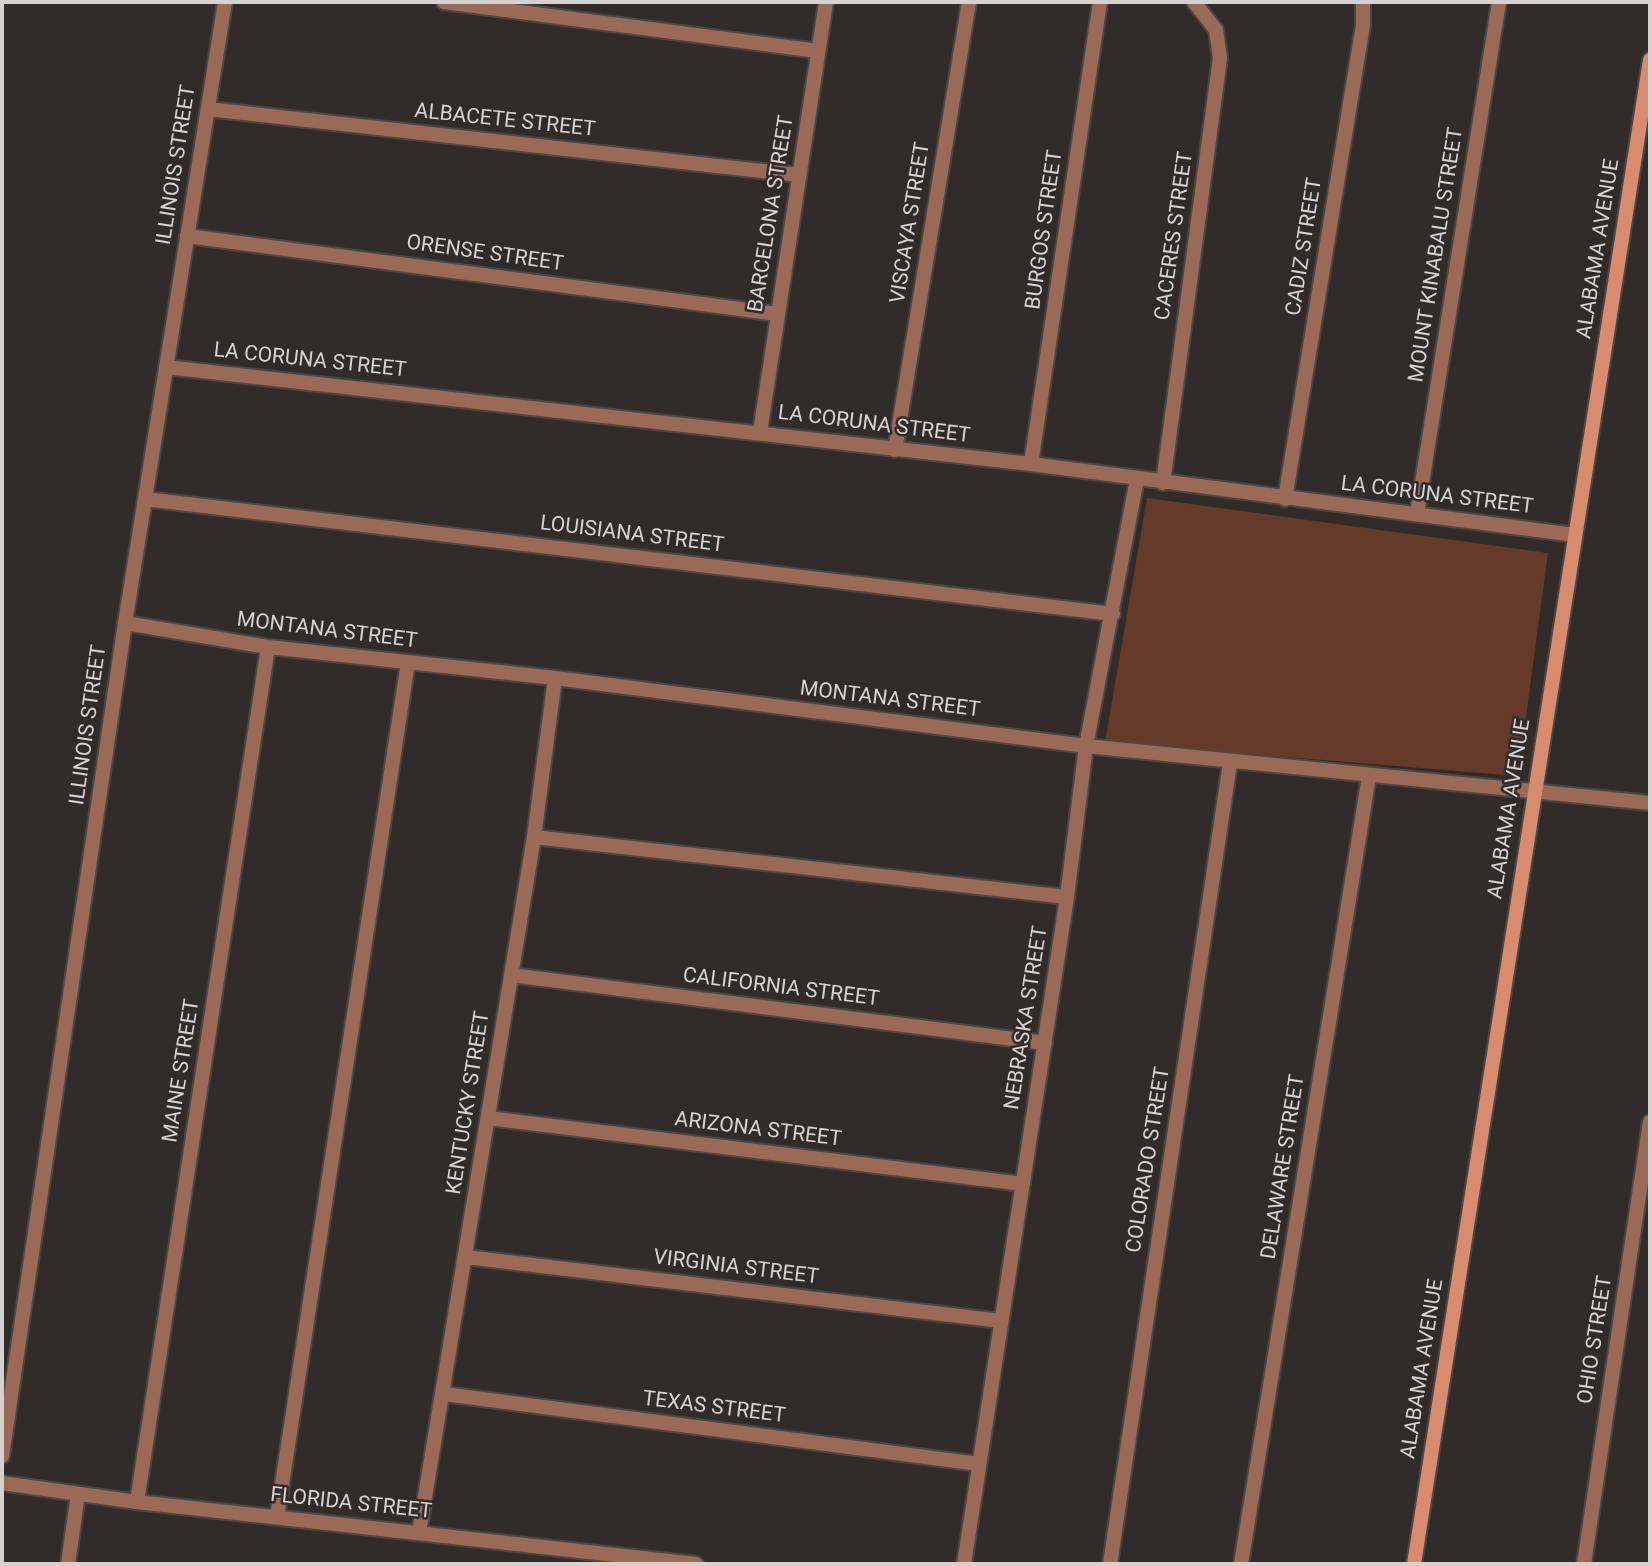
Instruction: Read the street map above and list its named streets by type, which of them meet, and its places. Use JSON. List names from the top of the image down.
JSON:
{
  "streets": {
    "street": [
      "ALBACETE STREET",
      "ILLINOIS STREET",
      "BARCELONA STREET",
      "VISCAYA STREET",
      "BURGOS STREET",
      "CACERES STREET",
      "CADIZ STREET",
      "ALABAMA AVENUE",
      "ORENSE STREET",
      "MOUNT KINABALU STREET",
      "LA CORUNA STREET",
      "LOUISIANA STREET",
      "MONTANA STREET",
      "CALIFORNIA STREET",
      "NEBRASKA STREET",
      "MAINE STREET",
      "KENTUCKY STREET",
      "ARIZONA STREET",
      "COLORADO STREET",
      "DELAWARE STREET",
      "VIRGINIA STREET",
      "OHIO STREET",
      "TEXAS STREET",
      "FLORIDA STREET"
    ]
  },
  "crossings": [
    ["ALBACETE STREET", "ILLINOIS STREET"],
    ["ALBACETE STREET", "BARCELONA STREET"],
    ["ILLINOIS STREET", "ORENSE STREET"],
    ["ILLINOIS STREET", "LA CORUNA STREET"],
    ["ILLINOIS STREET", "LOUISIANA STREET"],
    ["ILLINOIS STREET", "MONTANA STREET"],
    ["BARCELONA STREET", "ORENSE STREET"],
    ["BARCELONA STREET", "LA CORUNA STREET"],
    ["VISCAYA STREET", "LA CORUNA STREET"],
    ["BURGOS STREET", "LA CORUNA STREET"],
    ["CACERES STREET", "LA CORUNA STREET"],
    ["CADIZ STREET", "LA CORUNA STREET"],
    ["ALABAMA AVENUE", "LA CORUNA STREET"],
    ["ALABAMA AVENUE", "MONTANA STREET"],
    ["MOUNT KINABALU STREET", "LA CORUNA STREET"],
    ["LA CORUNA STREET", "NEBRASKA STREET"],
    ["LOUISIANA STREET", "NEBRASKA STREET"],
    ["MONTANA STREET", "NEBRASKA STREET"],
    ["MONTANA STREET", "MAINE STREET"],
    ["MONTANA STREET", "KENTUCKY STREET"],
    ["MONTANA STREET", "COLORADO STREET"],
    ["MONTANA STREET", "DELAWARE STREET"],
    ["CALIFORNIA STREET", "NEBRASKA STREET"],
    ["CALIFORNIA STREET", "KENTUCKY STREET"],
    ["NEBRASKA STREET", "ARIZONA STREET"],
    ["NEBRASKA STREET", "VIRGINIA STREET"],
    ["NEBRASKA STREET", "TEXAS STREET"],
    ["MAINE STREET", "FLORIDA STREET"],
    ["KENTUCKY STREET", "ARIZONA STREET"],
    ["KENTUCKY STREET", "VIRGINIA STREET"],
    ["KENTUCKY STREET", "TEXAS STREET"],
    ["KENTUCKY STREET", "FLORIDA STREET"]
  ]
}
